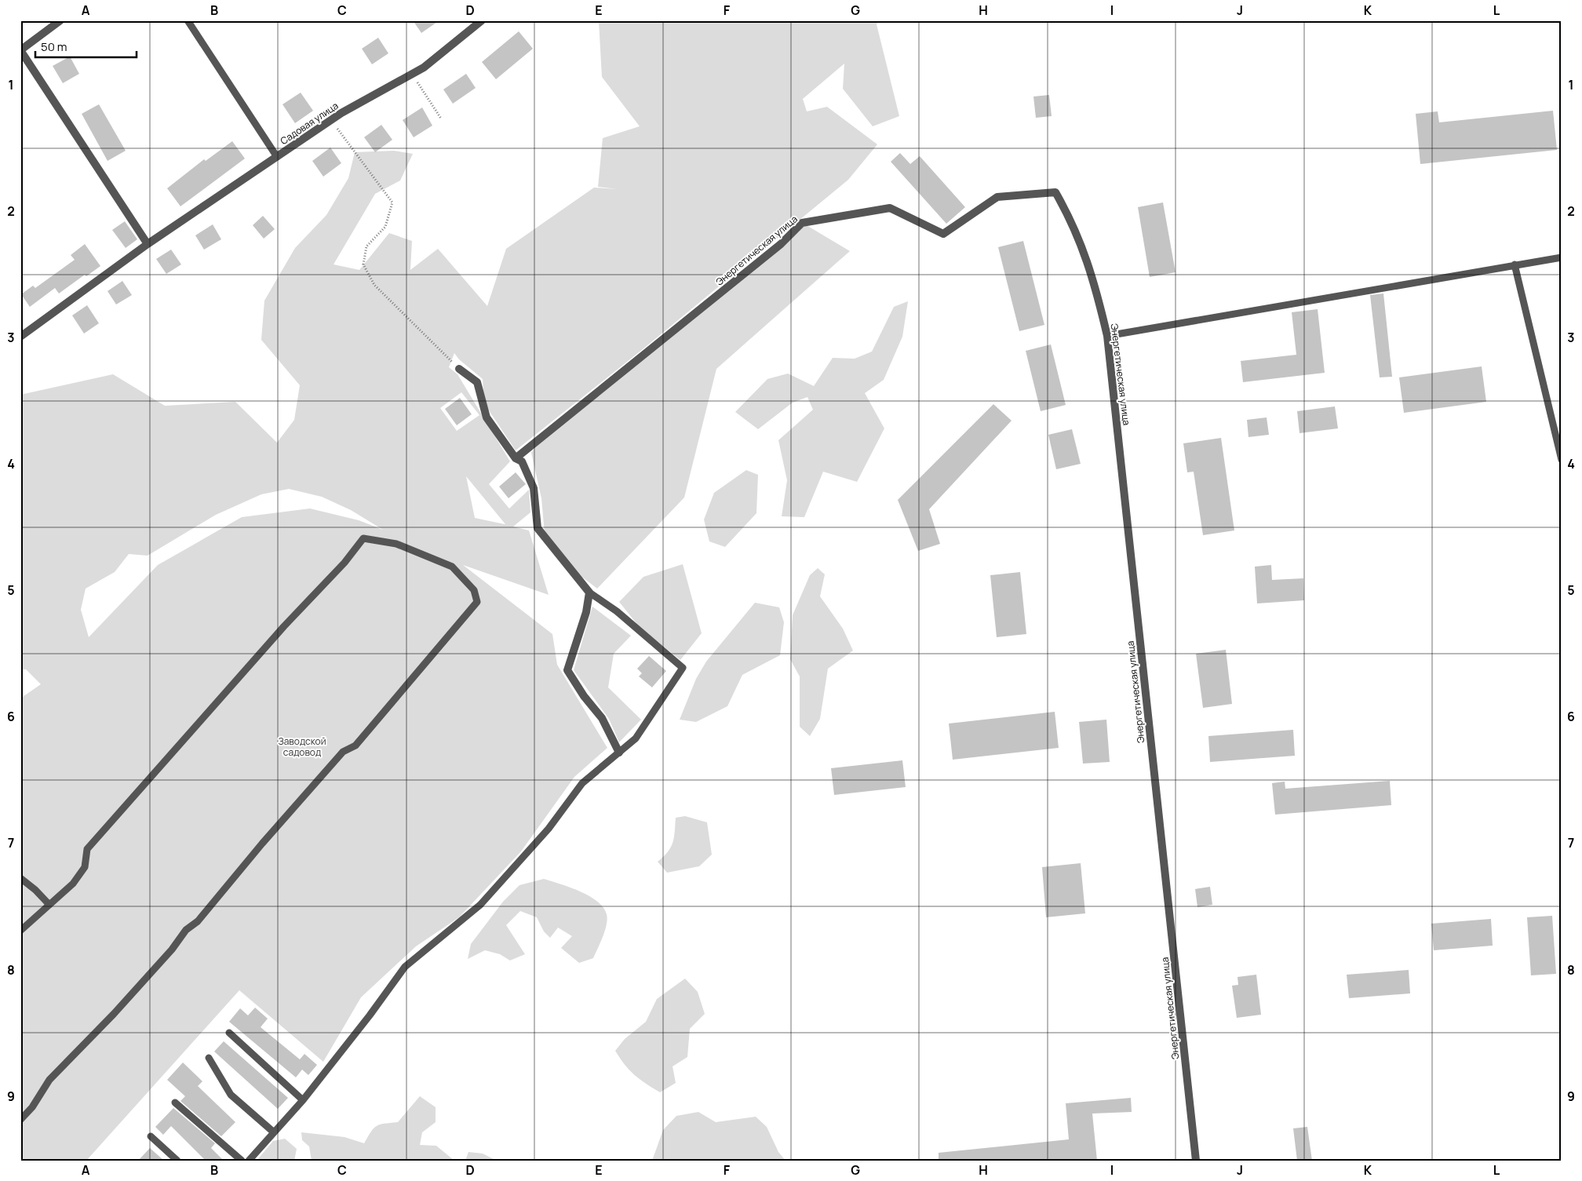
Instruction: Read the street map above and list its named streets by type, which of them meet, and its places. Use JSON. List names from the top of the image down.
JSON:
{
  "streets": {
    "street": ["Садовая улица", "Энергетическая улица"]
  },
  "parks": ["Заводской садовод"],
  "scale_bar": "50 m",
  "grid": {
    "columns": [
      "A",
      "B",
      "C",
      "D",
      "E",
      "F",
      "G",
      "H",
      "I",
      "J",
      "K",
      "L"
    ],
    "rows": [
      "1",
      "2",
      "3",
      "4",
      "5",
      "6",
      "7",
      "8",
      "9"
    ]
  }
}
